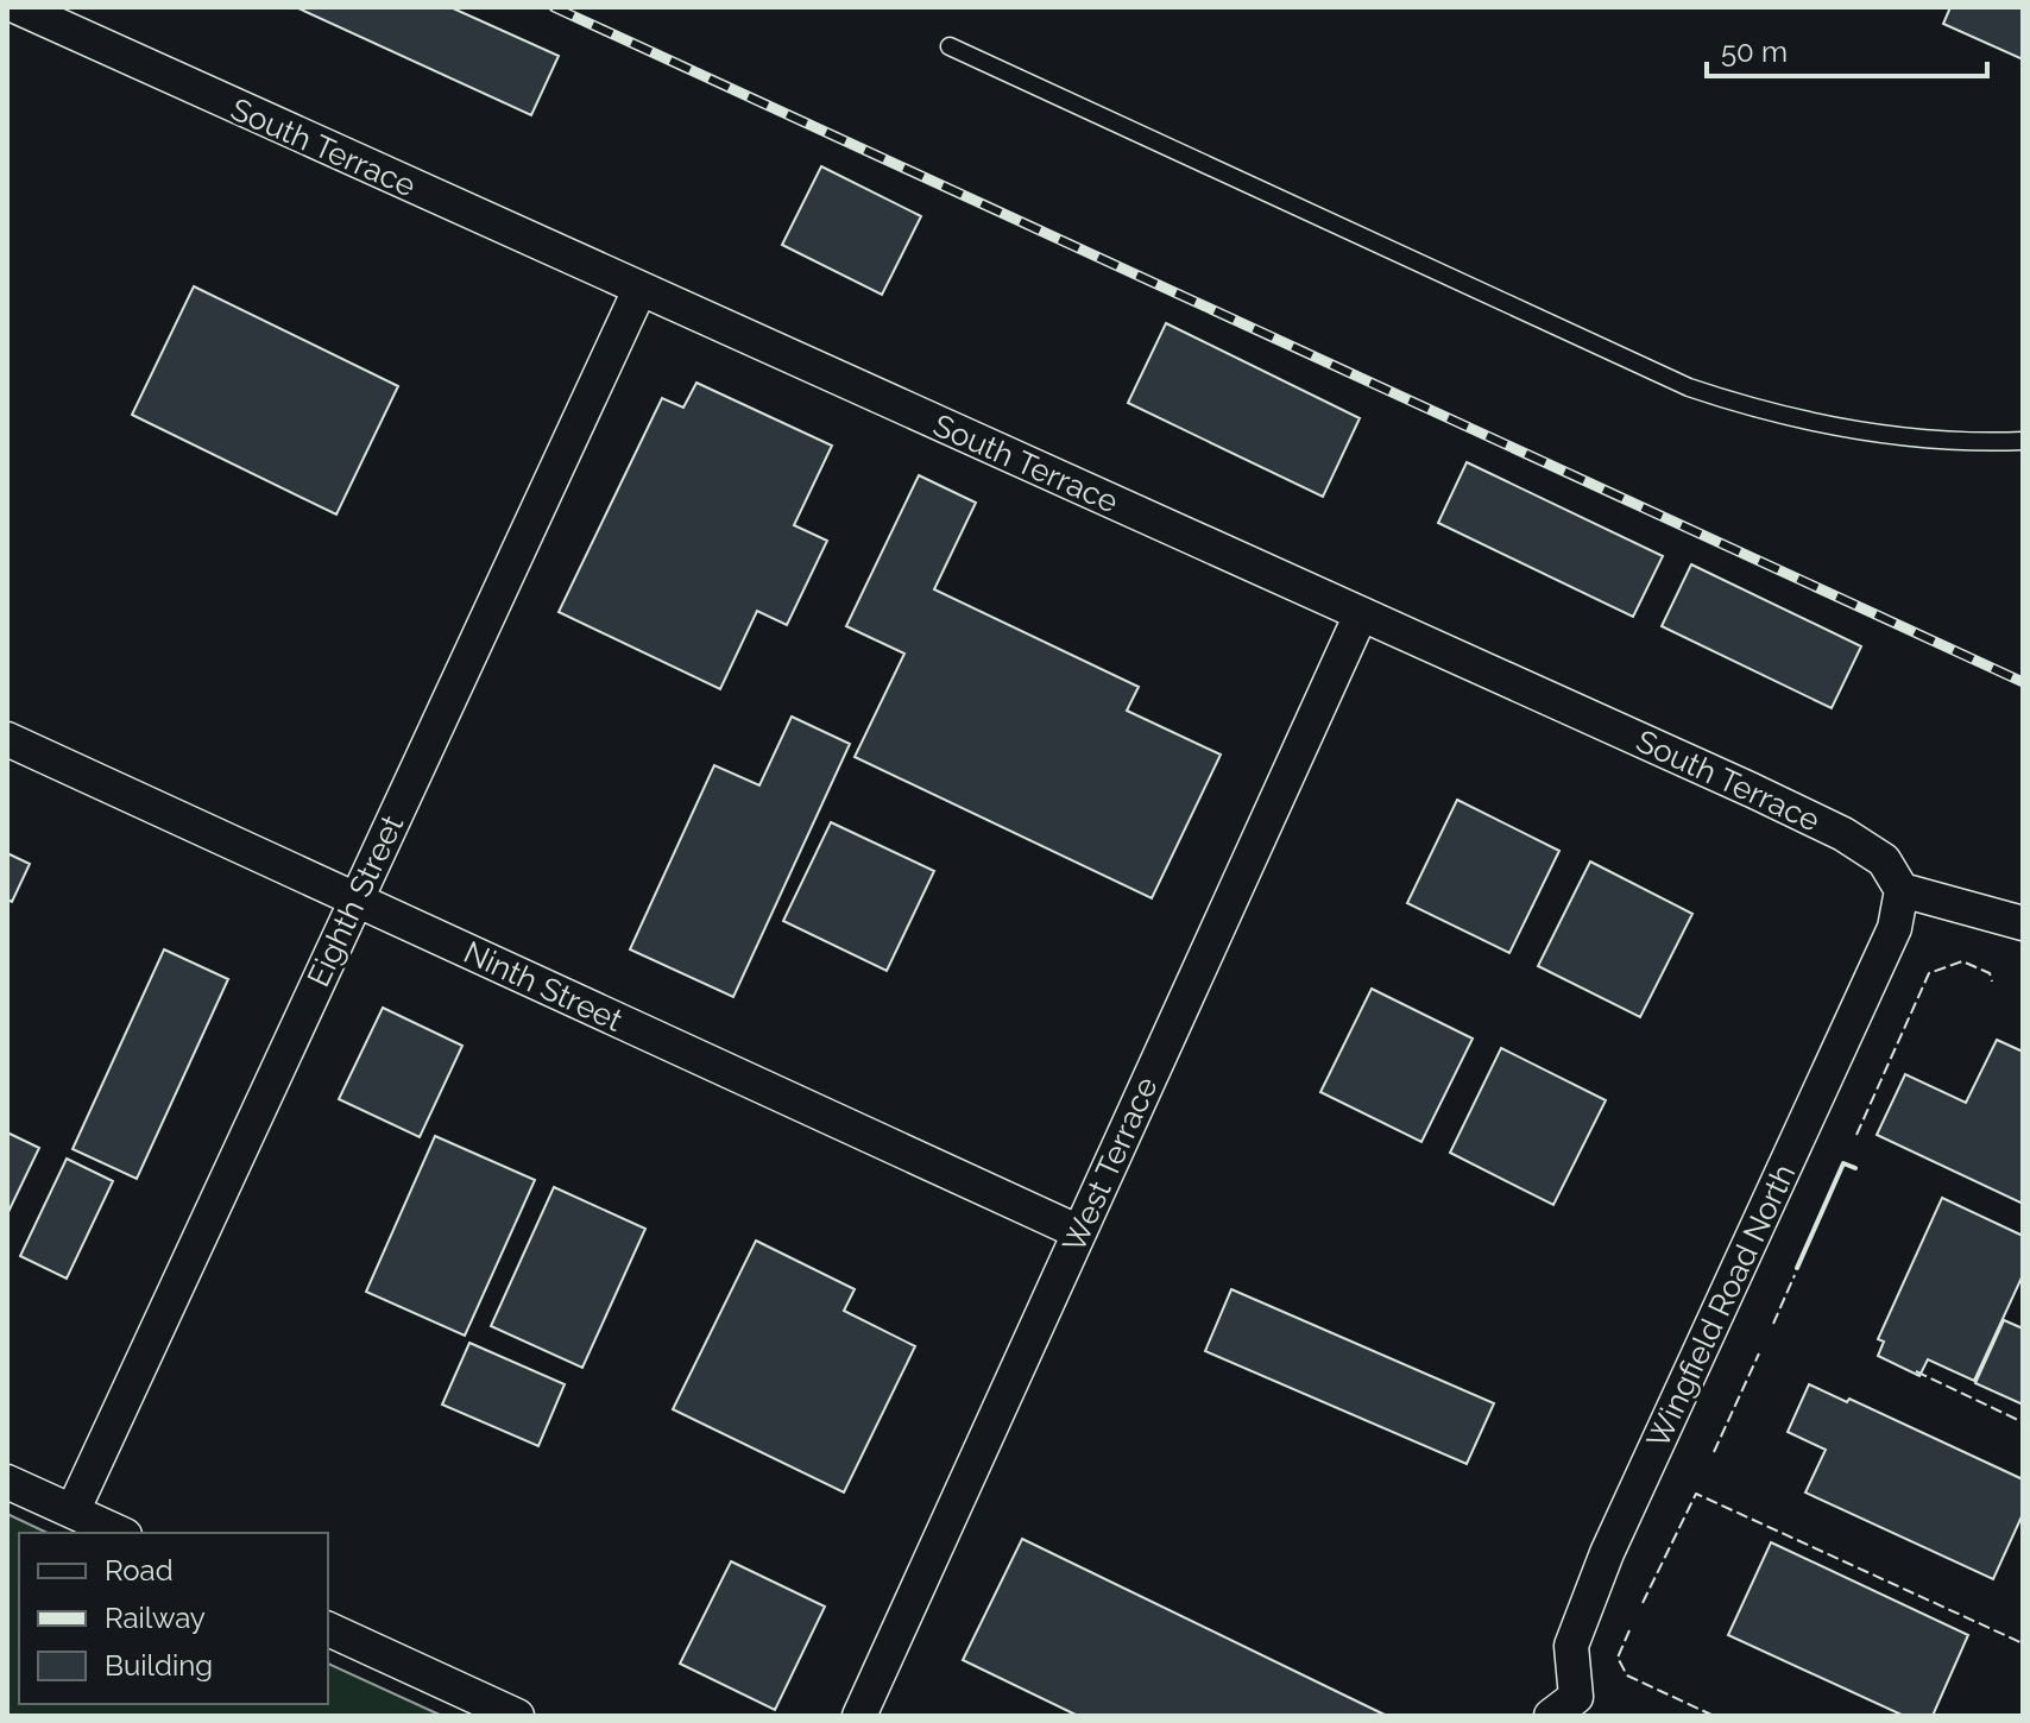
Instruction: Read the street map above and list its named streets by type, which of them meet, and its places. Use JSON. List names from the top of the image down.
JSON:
{
  "streets": {
    "street": [
      "South Terrace",
      "Eighth Street",
      "Ninth Street",
      "West Terrace",
      "Wingfield Road North"
    ]
  },
  "crossings": [
    ["South Terrace", "Eighth Street"],
    ["South Terrace", "West Terrace"],
    ["South Terrace", "Wingfield Road North"],
    ["Eighth Street", "Ninth Street"],
    ["Ninth Street", "West Terrace"]
  ],
  "legend": ["Road", "Railway", "Building"],
  "scale_bar": "50 m"
}
